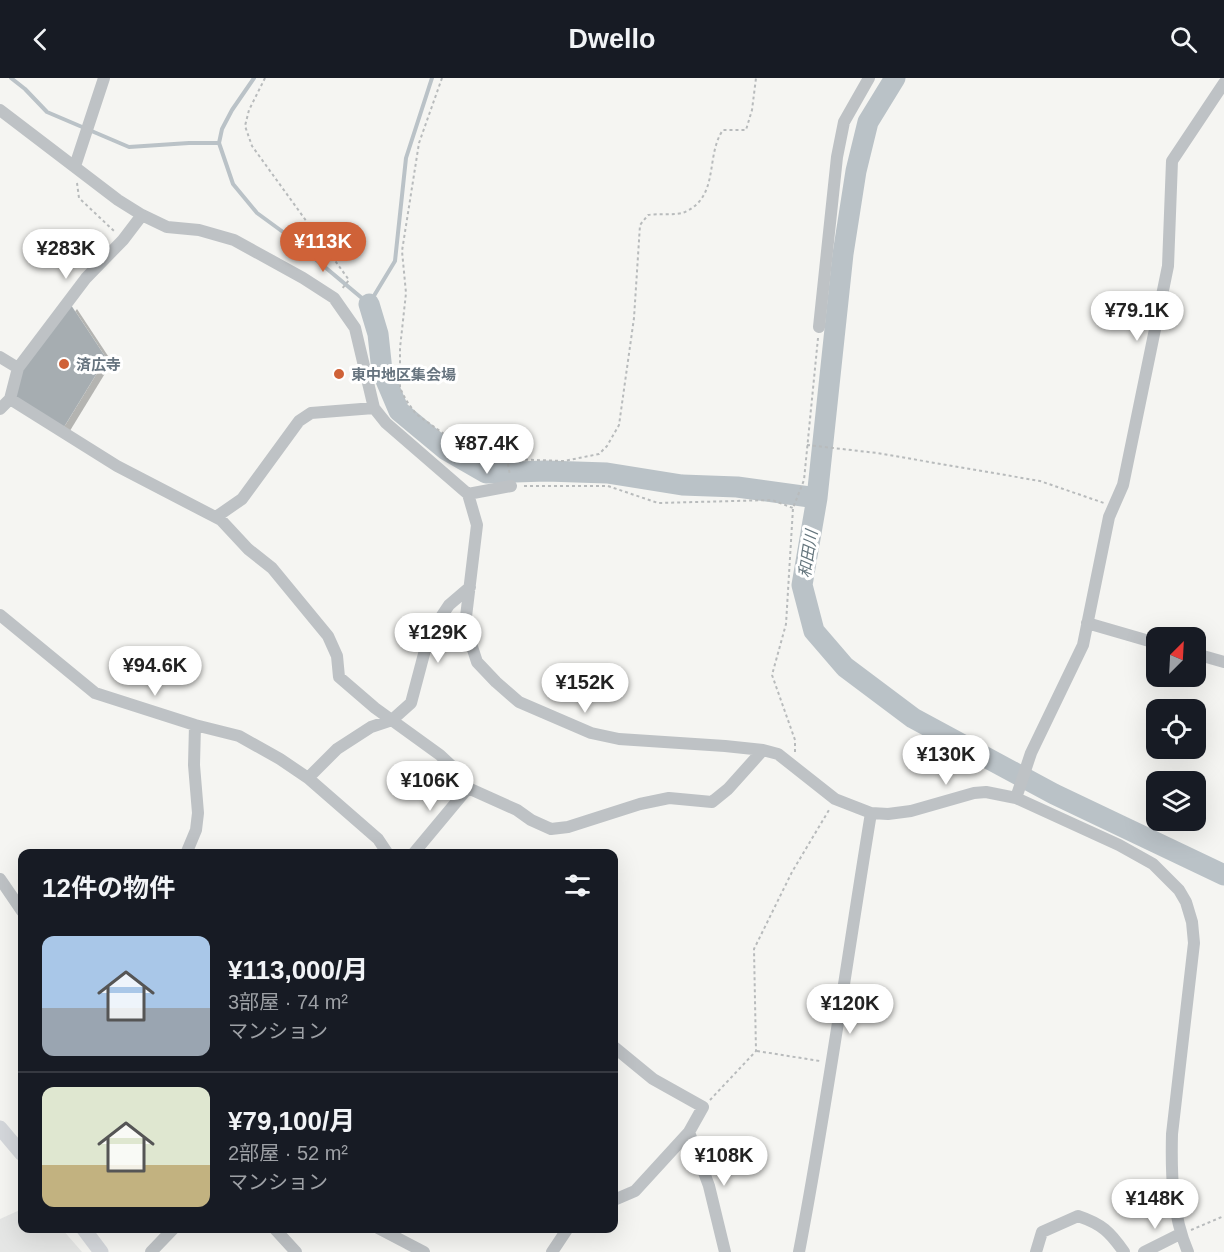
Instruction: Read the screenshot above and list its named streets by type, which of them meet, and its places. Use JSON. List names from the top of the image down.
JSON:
{
  "water": ["和田川"],
  "places": ["済広寺", "東中地区集会場"],
  "north": "top right",
  "page": {
    "header": "Dwello",
    "price": [
      "¥113K",
      "¥283K",
      "¥79.1K",
      "¥87.4K",
      "¥129K",
      "¥94.6K",
      "¥152K",
      "¥130K",
      "¥106K",
      "¥120K",
      "¥108K",
      "¥148K"
    ],
    "heading": "12件の物件",
    "list": [
      {
        "name": "¥113,000/月",
        "note": "3部屋 · 74 m² · マンション"
      },
      {
        "name": "¥79,100/月",
        "note": "2部屋 · 52 m² · マンション"
      }
    ]
  }
}
